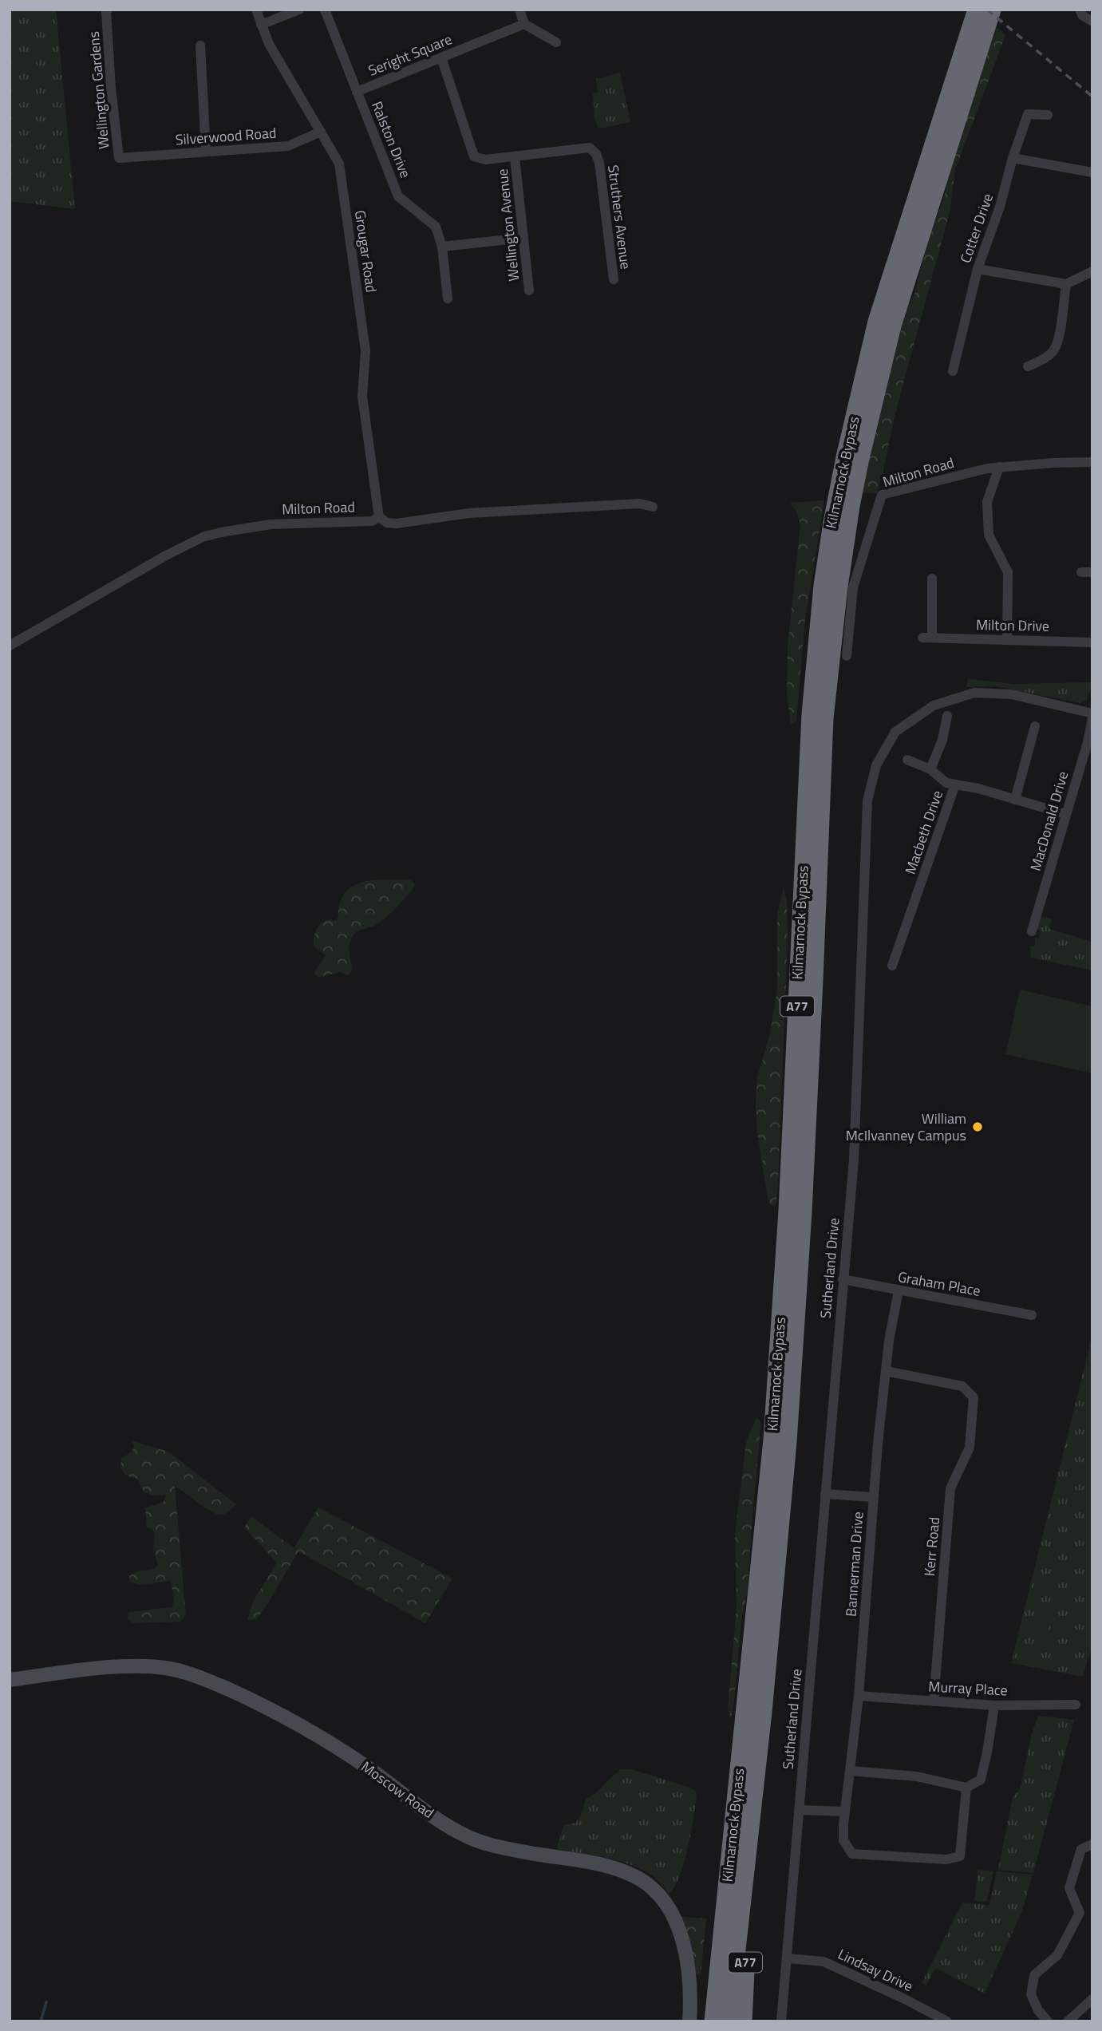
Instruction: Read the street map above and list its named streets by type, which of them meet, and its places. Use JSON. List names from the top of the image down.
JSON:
{
  "streets": {
    "highway": ["Kilmarnock Bypass", "A77"],
    "street": [
      "Seright Square",
      "Wellington Gardens",
      "Silverwood Road",
      "Ralston Drive",
      "Struthers Avenue",
      "Wellington Avenue",
      "Cotter Drive",
      "Grougar Road",
      "Milton Road",
      "Milton Drive",
      "MacDonald Drive",
      "Macbeth Drive",
      "Sutherland Drive",
      "Graham Place",
      "Kerr Road",
      "Bannerman Drive",
      "Murray Place",
      "Moscow Road",
      "Lindsay Drive"
    ]
  },
  "crossings": [
    ["Seright Square", "Ralston Drive"],
    ["Seright Square", "Struthers Avenue"],
    ["Wellington Gardens", "Silverwood Road"],
    ["Silverwood Road", "Grougar Road"],
    ["Struthers Avenue", "Wellington Avenue"],
    ["Grougar Road", "Milton Road"],
    ["Kilmarnock Bypass", "A77"],
    ["MacDonald Drive", "Macbeth Drive"],
    ["Sutherland Drive", "Graham Place"],
    ["Sutherland Drive", "Lindsay Drive"],
    ["Graham Place", "Bannerman Drive"],
    ["Kerr Road", "Bannerman Drive"],
    ["Kerr Road", "Murray Place"],
    ["Bannerman Drive", "Murray Place"]
  ],
  "places": ["William McIlvanney Campus"]
}
